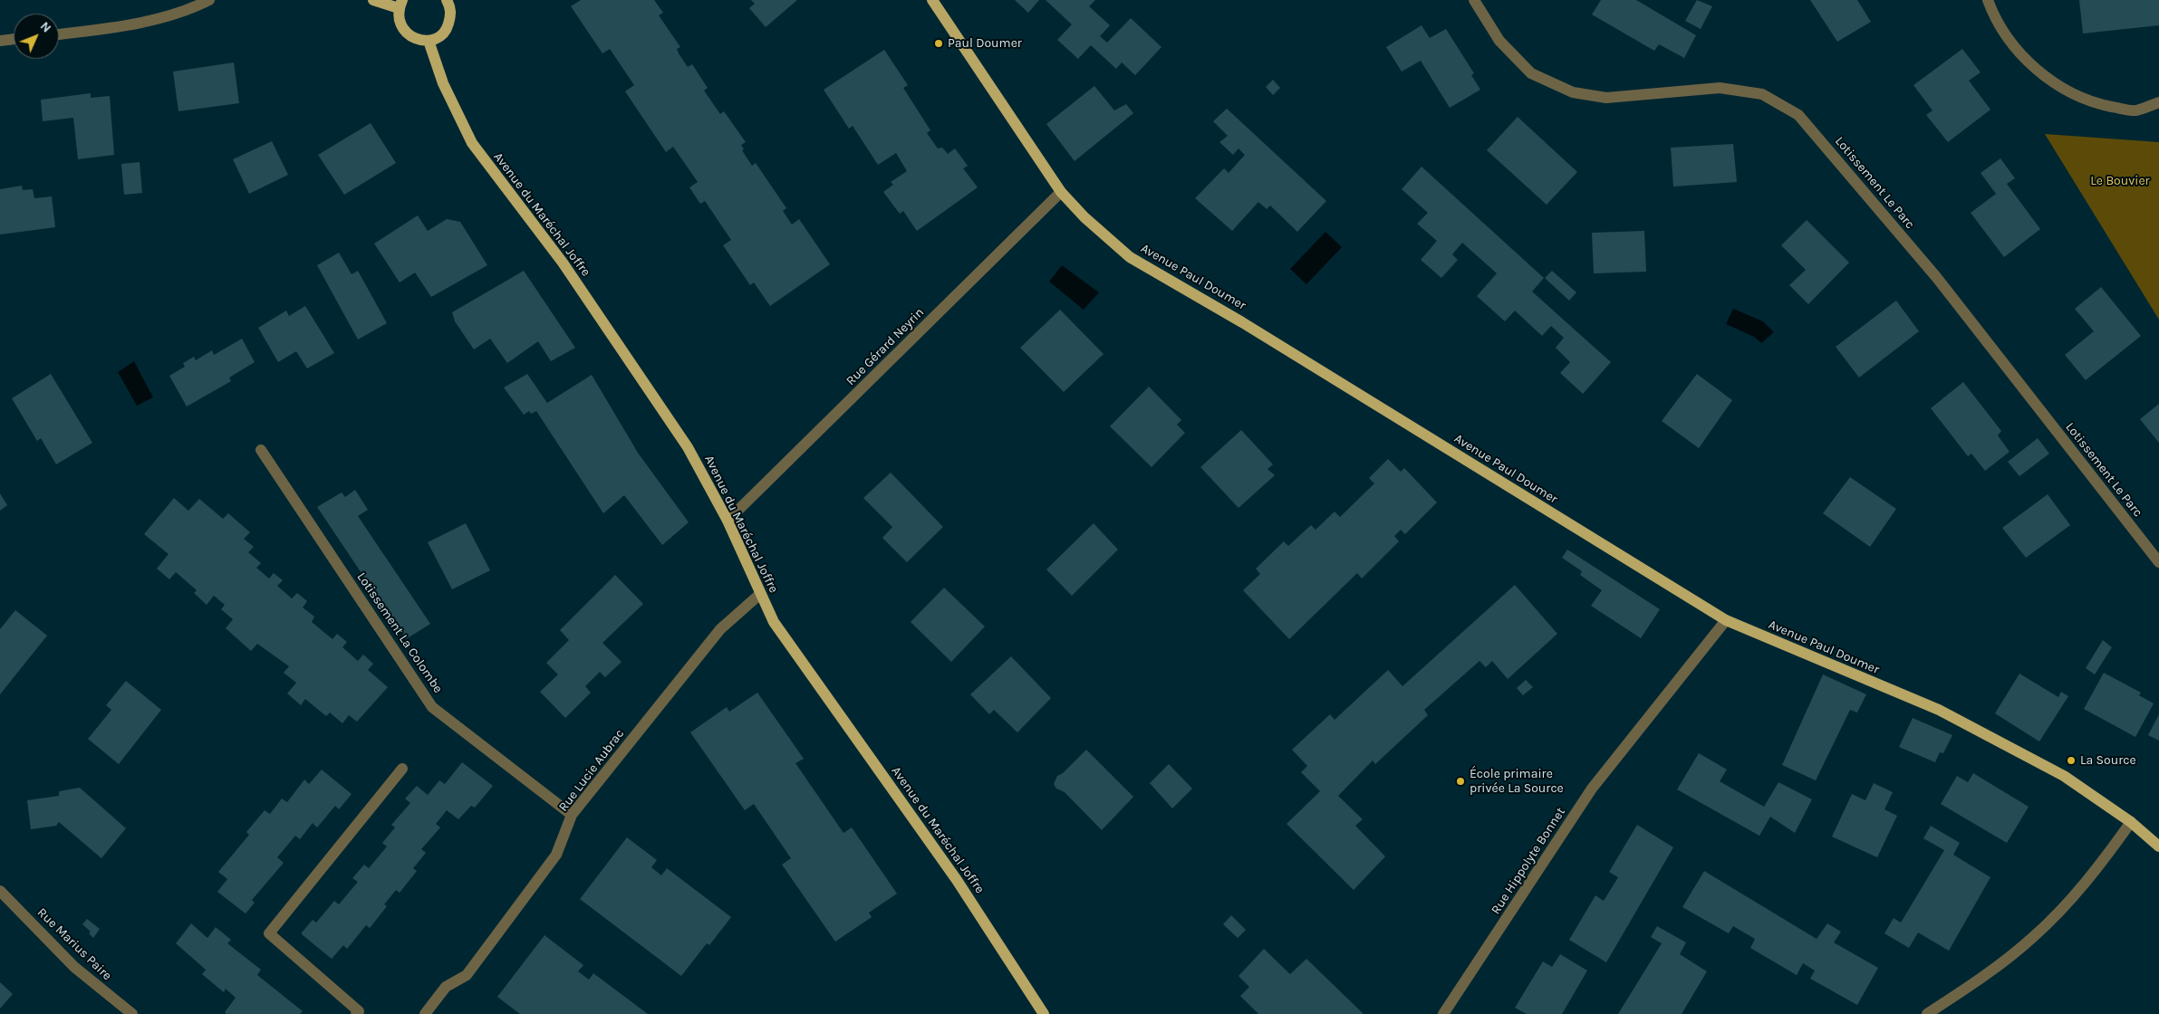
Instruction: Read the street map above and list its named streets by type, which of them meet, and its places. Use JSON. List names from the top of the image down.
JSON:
{
  "streets": {
    "main road": ["Avenue du Maréchal Joffre", "Avenue Paul Doumer"],
    "street": [
      "Lotissement Le Parc",
      "Rue Gérard Neyrin",
      "Lotissement La Colombe",
      "Rue Lucie Aubrac",
      "Rue Hippolyte Bonnet",
      "Rue Marius Paire"
    ]
  },
  "crossings": [
    ["Avenue du Maréchal Joffre", "Rue Gérard Neyrin"],
    ["Avenue du Maréchal Joffre", "Rue Lucie Aubrac"],
    ["Avenue Paul Doumer", "Rue Gérard Neyrin"],
    ["Avenue Paul Doumer", "Rue Hippolyte Bonnet"],
    ["Lotissement La Colombe", "Rue Lucie Aubrac"]
  ],
  "parks": ["Le Bouvier"],
  "places": ["Paul Doumer", "La Source", "École primaire privée La Source"],
  "north": "top right"
}
